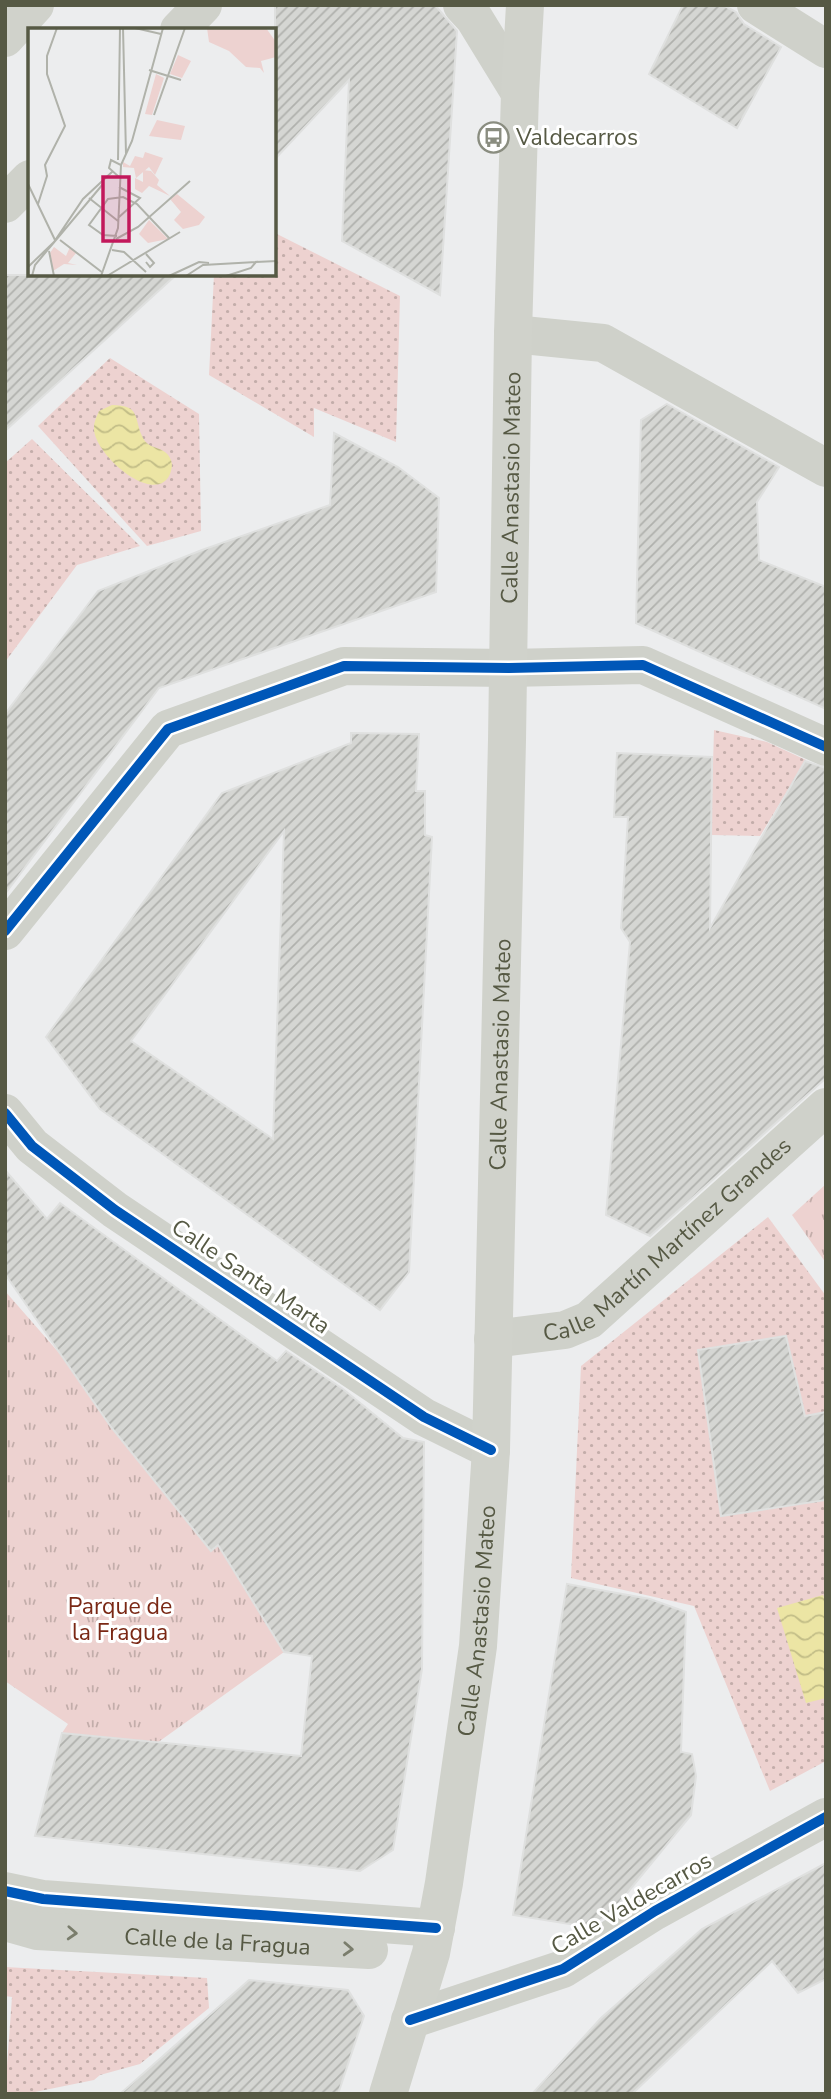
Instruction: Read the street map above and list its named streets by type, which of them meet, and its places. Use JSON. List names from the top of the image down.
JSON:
{
  "streets": {
    "main road": ["Calle Anastasio Mateo"],
    "street": [
      "Calle Martín Martínez Grandes",
      "Calle Santa Marta",
      "Calle Valdecarros",
      "Calle de la Fragua"
    ]
  },
  "crossings": [
    ["Calle Anastasio Mateo", "Calle Martín Martínez Grandes"],
    ["Calle Anastasio Mateo", "Calle Santa Marta"],
    ["Calle Anastasio Mateo", "Calle Valdecarros"],
    ["Calle Anastasio Mateo", "Calle de la Fragua"]
  ],
  "parks": ["Parque de la Fragua"],
  "places": {
    "bus stop": ["Valdecarros"]
  }
}
